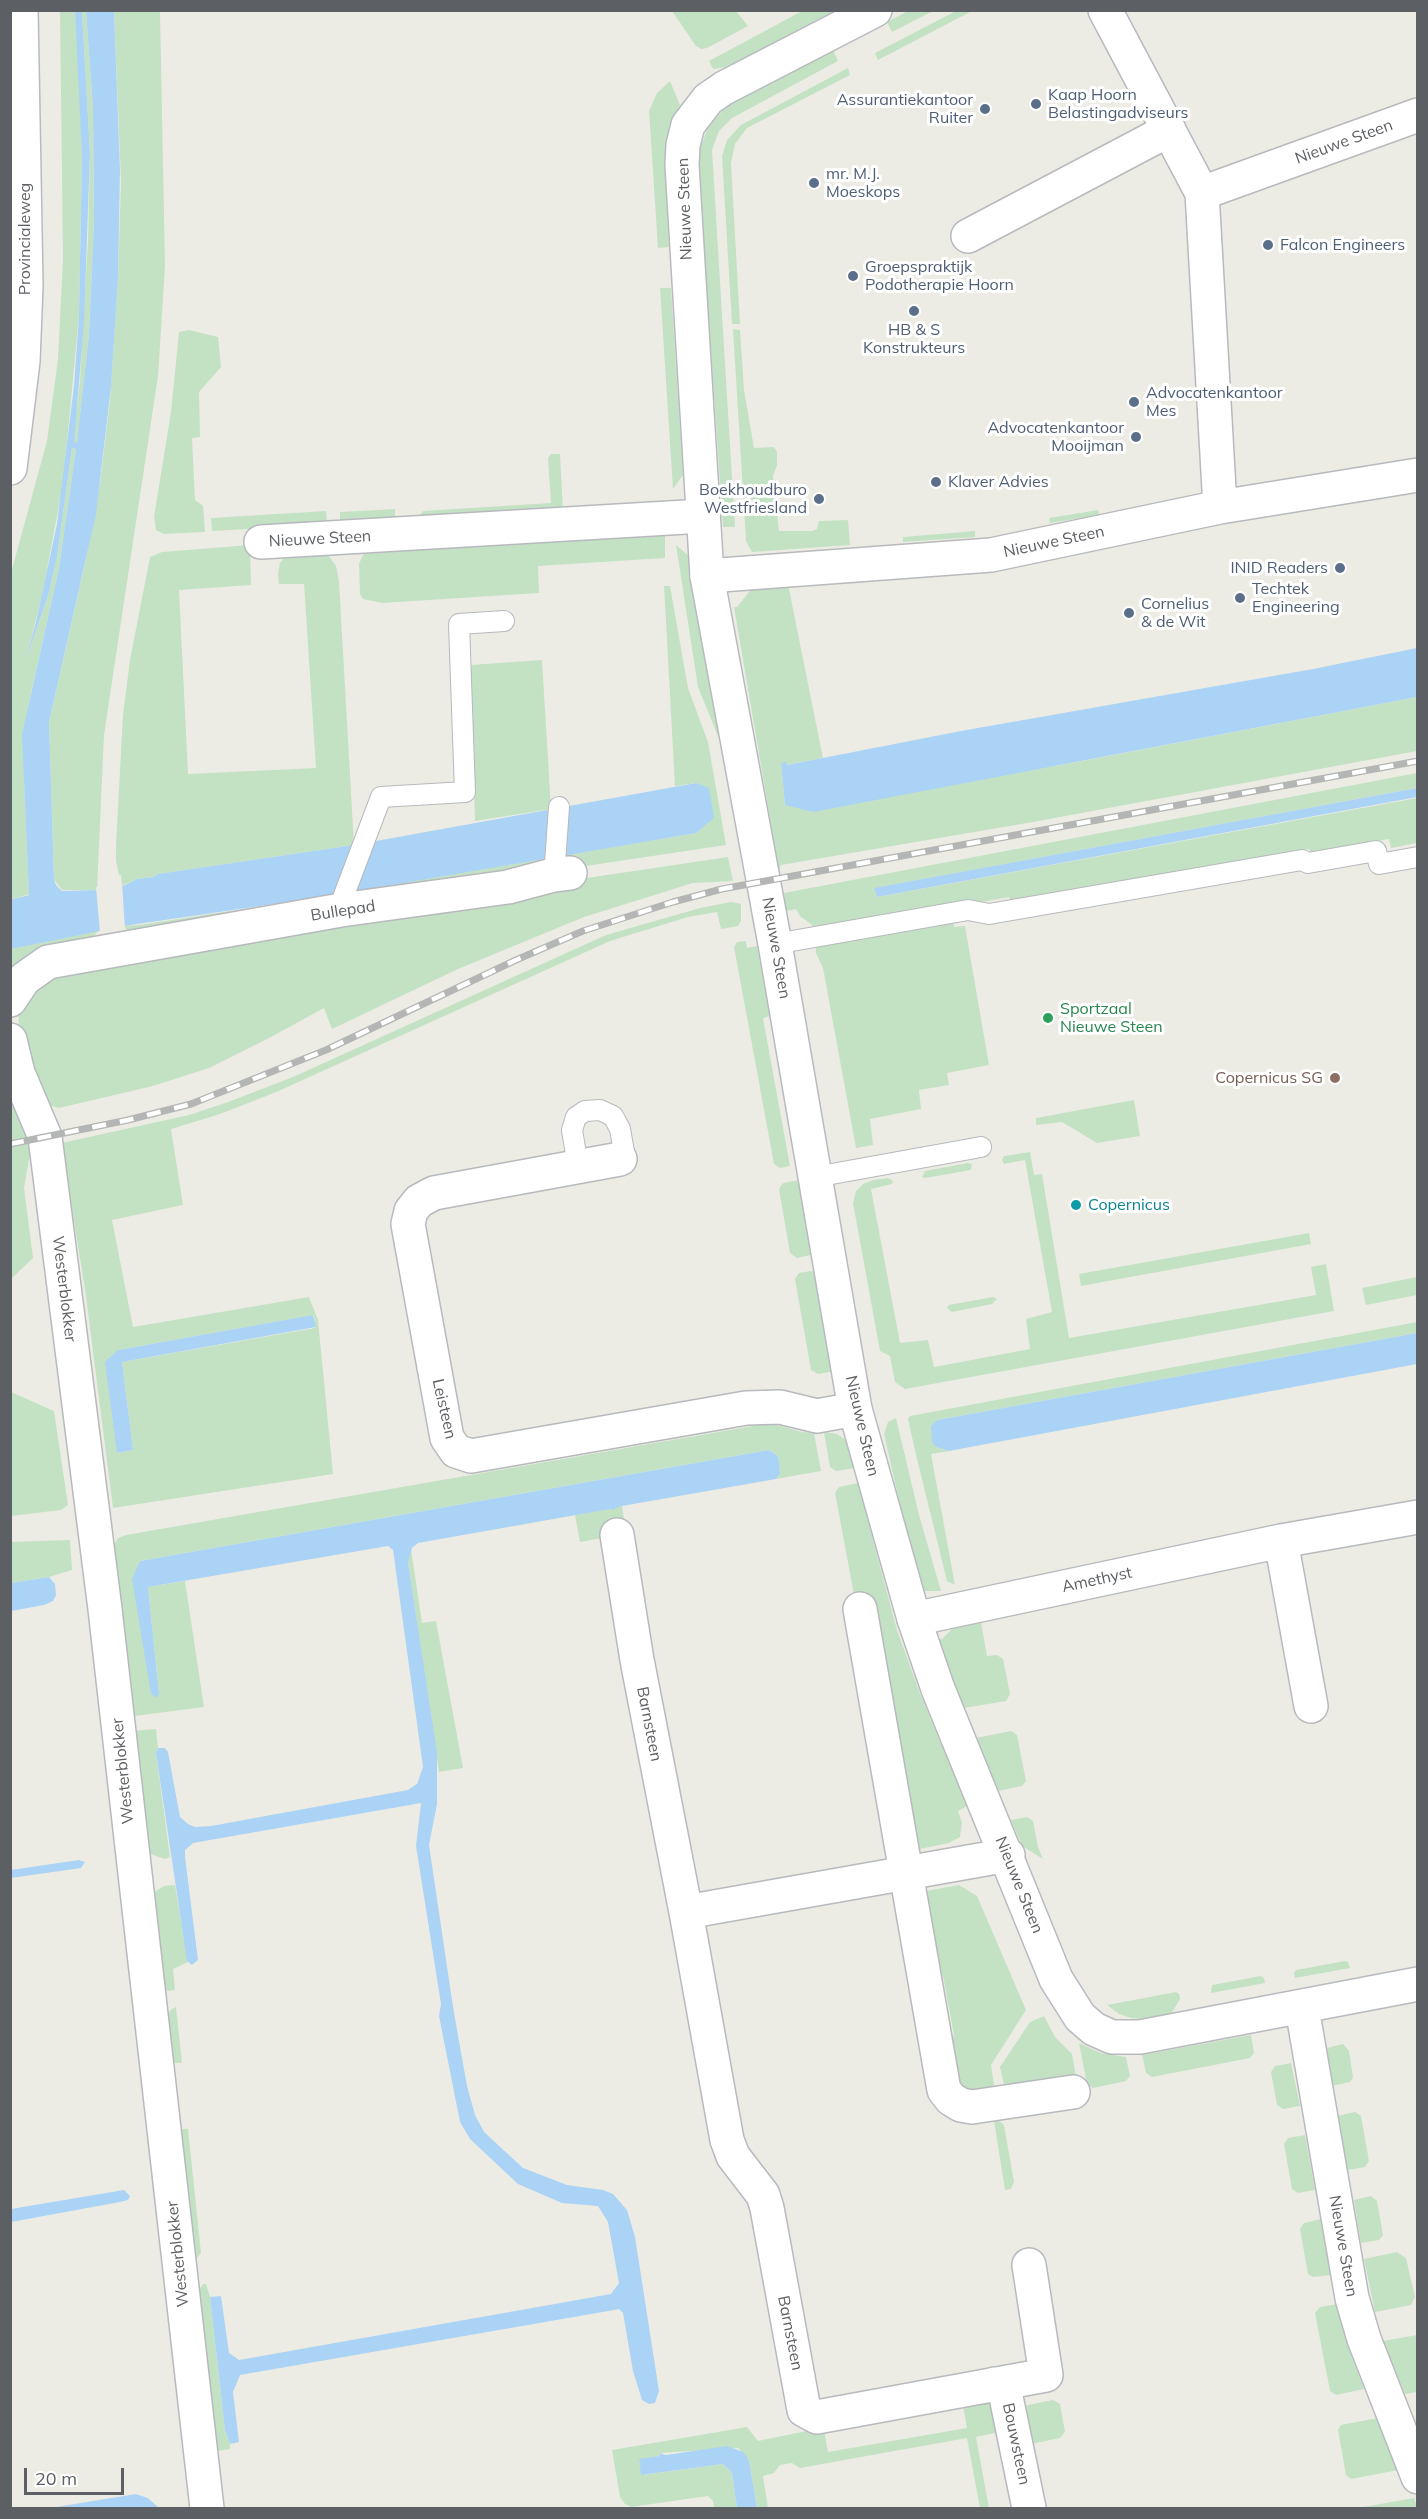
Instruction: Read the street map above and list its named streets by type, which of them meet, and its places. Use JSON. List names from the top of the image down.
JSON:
{
  "streets": {
    "street": [
      "Nieuwe Steen",
      "Provincialeweg",
      "Bullepad",
      "Westerblokker",
      "Leisteen",
      "Amethyst",
      "Barnsteen",
      "Bouwsteen"
    ]
  },
  "crossings": [
    ["Nieuwe Steen", "Leisteen"],
    ["Nieuwe Steen", "Amethyst"],
    ["Barnsteen", "Bouwsteen"]
  ],
  "places": [
    "Kaap Hoorn Belastingadviseurs",
    "Assurantiekantoor Ruiter",
    "mr. M.J. Moeskops",
    "Falcon Engineers",
    "Groepspraktijk Podotherapie Hoorn",
    "HB & S Konstrukteurs",
    "Advocatenkantoor Mes",
    "Advocatenkantoor Mooijman",
    "Klaver Advies",
    "Boekhoudburo Westfriesland",
    "INID Readers",
    "Techtek Engineering",
    "Cornelius & de Wit",
    "Sportzaal Nieuwe Steen",
    "Copernicus SG",
    "Copernicus"
  ],
  "scale_bar": "20 m"
}
